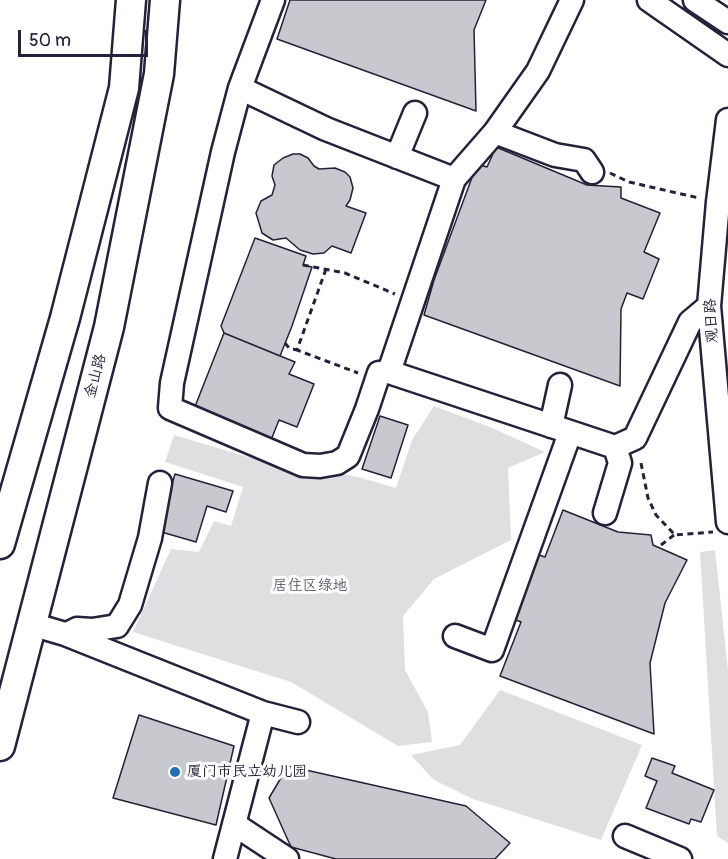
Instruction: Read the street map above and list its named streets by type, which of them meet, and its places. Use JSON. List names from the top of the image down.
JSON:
{
  "streets": {
    "main road": ["金山路"],
    "street": ["观日路"]
  },
  "parks": ["居住区绿地"],
  "places": ["厦门市民立幼儿园"],
  "scale_bar": "50 m"
}
